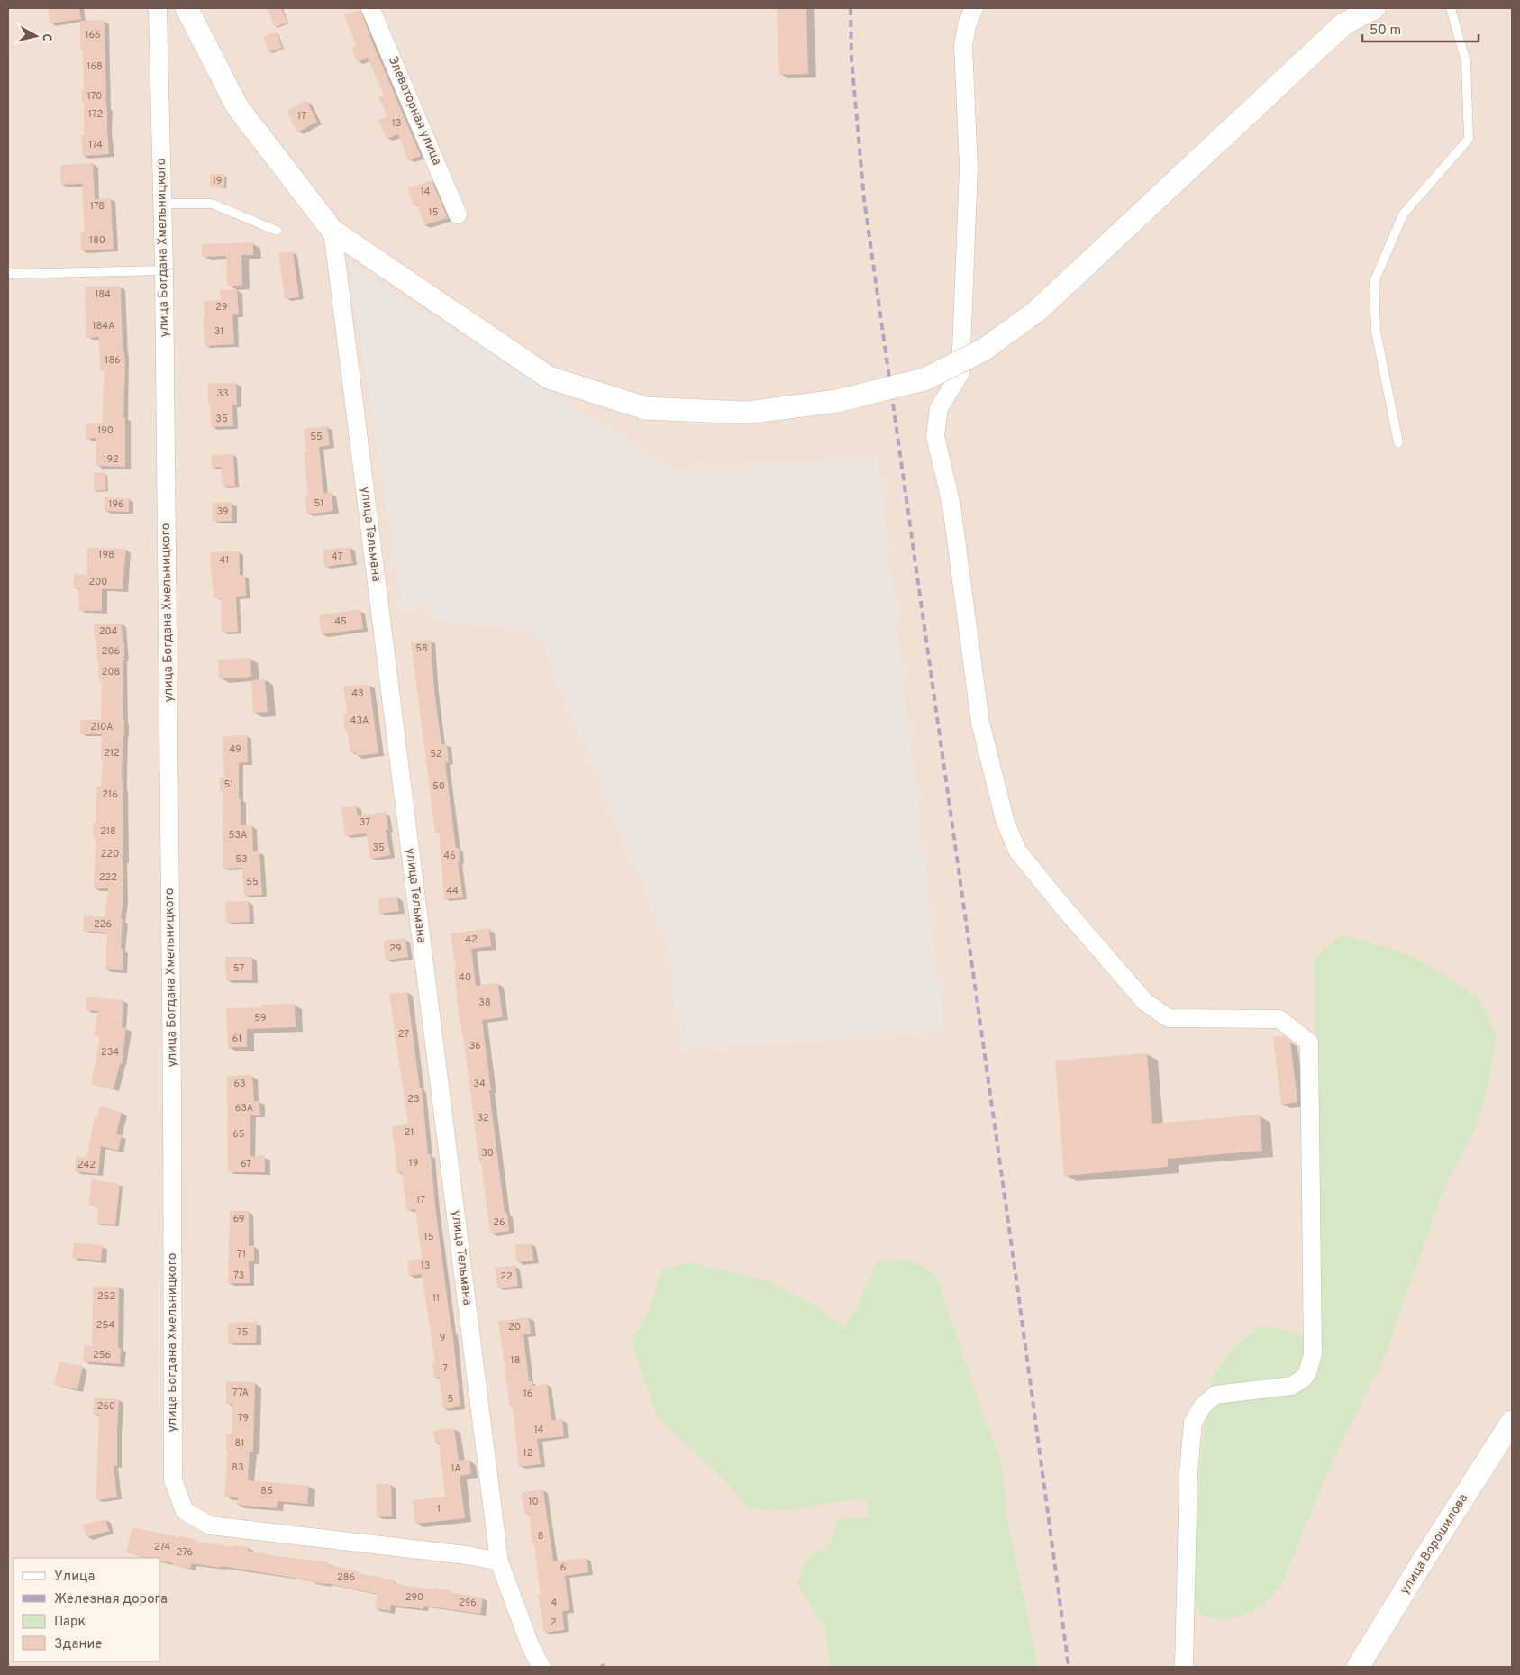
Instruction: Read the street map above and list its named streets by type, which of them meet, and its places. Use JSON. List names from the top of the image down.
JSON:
{
  "streets": {
    "street": [
      "Элеваторная улица",
      "улица Богдана Хмельницкого",
      "улица Тельмана",
      "улица Ворошилова"
    ]
  },
  "crossings": [
    ["улица Богдана Хмельницкого", "улица Тельмана"]
  ],
  "house_numbers": [
    "166",
    "168",
    "170",
    "172",
    "17",
    "13",
    "174",
    "19",
    "14",
    "178",
    "15",
    "180",
    "184",
    "29",
    "184А",
    "31",
    "186",
    "33",
    "35",
    "190",
    "55",
    "192",
    "51",
    "196",
    "39",
    "198",
    "47",
    "41",
    "200",
    "45",
    "204",
    "58",
    "206",
    "208",
    "43",
    "43А",
    "210А",
    "49",
    "212",
    "52",
    "51",
    "50",
    "216",
    "37",
    "218",
    "53А",
    "35",
    "220",
    "46",
    "53",
    "222",
    "55",
    "44",
    "226",
    "42",
    "29",
    "57",
    "40",
    "38",
    "59",
    "27",
    "61",
    "36",
    "234",
    "63",
    "34",
    "23",
    "63А",
    "32",
    "21",
    "65",
    "30",
    "19",
    "67",
    "242",
    "17",
    "69",
    "26",
    "15",
    "71",
    "13",
    "73",
    "22",
    "252",
    "11",
    "254",
    "20",
    "75",
    "9",
    "256",
    "18",
    "7",
    "77А",
    "16",
    "5",
    "260",
    "79",
    "14",
    "81",
    "12",
    "83",
    "1А",
    "85",
    "10",
    "1",
    "8",
    "274",
    "276",
    "6",
    "286",
    "290",
    "296",
    "4",
    "2"
  ],
  "legend": [
    "Улица",
    "Железная дорога",
    "Парк",
    "Здание"
  ],
  "scale_bar": "50 m",
  "north": "right"
}
